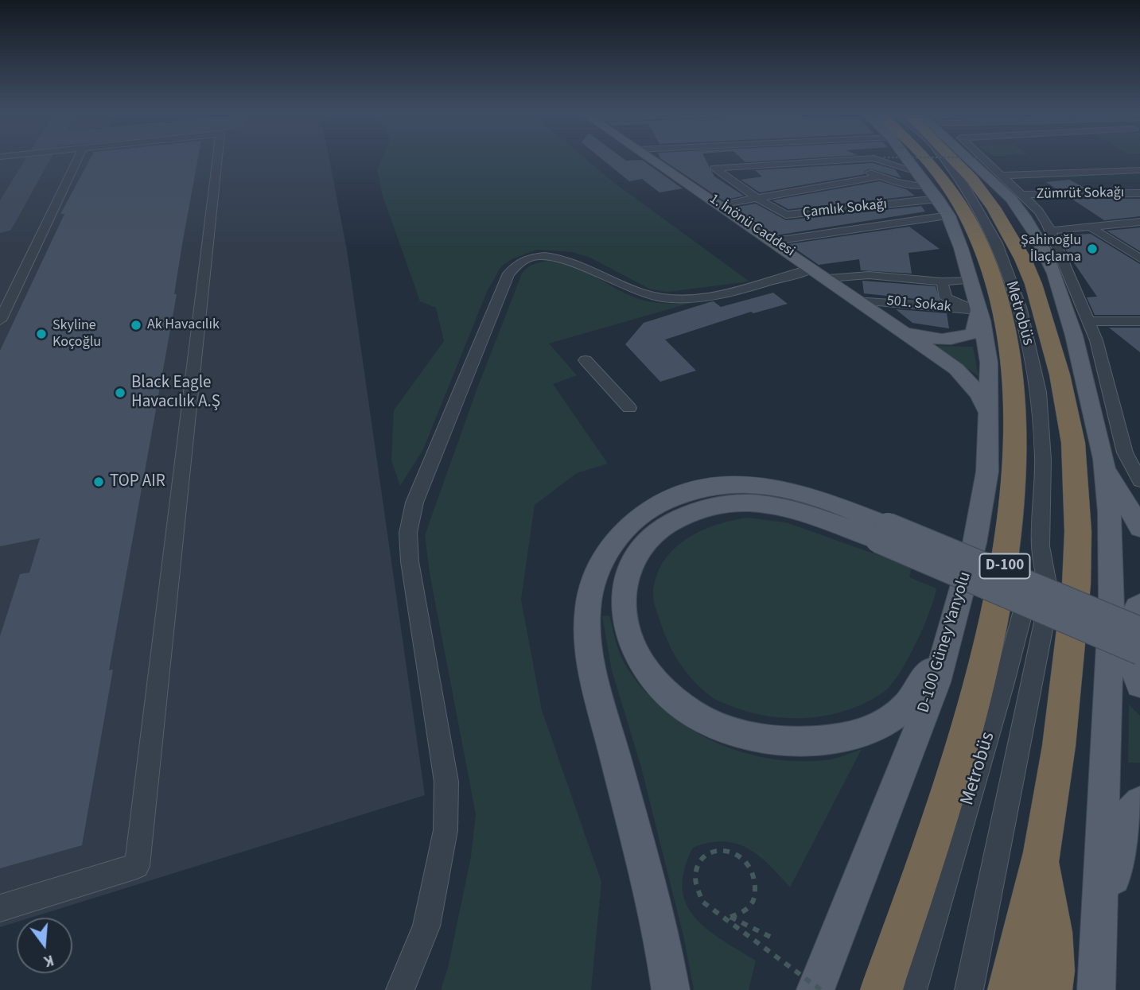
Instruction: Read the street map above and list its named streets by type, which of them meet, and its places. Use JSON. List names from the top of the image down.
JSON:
{
  "streets": {
    "highway": ["D-100"],
    "main road": ["1. İnönü Caddesi", "D-100 Güney Yanyolu"],
    "street": [
      "Zümrüt Sokağı",
      "Çamlık Sokağı",
      "501. Sokak",
      "Metrobüs"
    ]
  },
  "crossings": [
    ["Çamlık Sokağı", "D-100 Güney Yanyolu"],
    ["1. İnönü Caddesi", "501. Sokak"],
    ["501. Sokak", "D-100 Güney Yanyolu"],
    ["D-100", "D-100 Güney Yanyolu"]
  ],
  "places": [
    "Şahinoğlu İlaçlama",
    "Ak Havacılık",
    "Skyline Koçoğlu",
    "Black Eagle Havacılık A.Ş",
    "TOP AIR"
  ],
  "north": "bottom"
}
